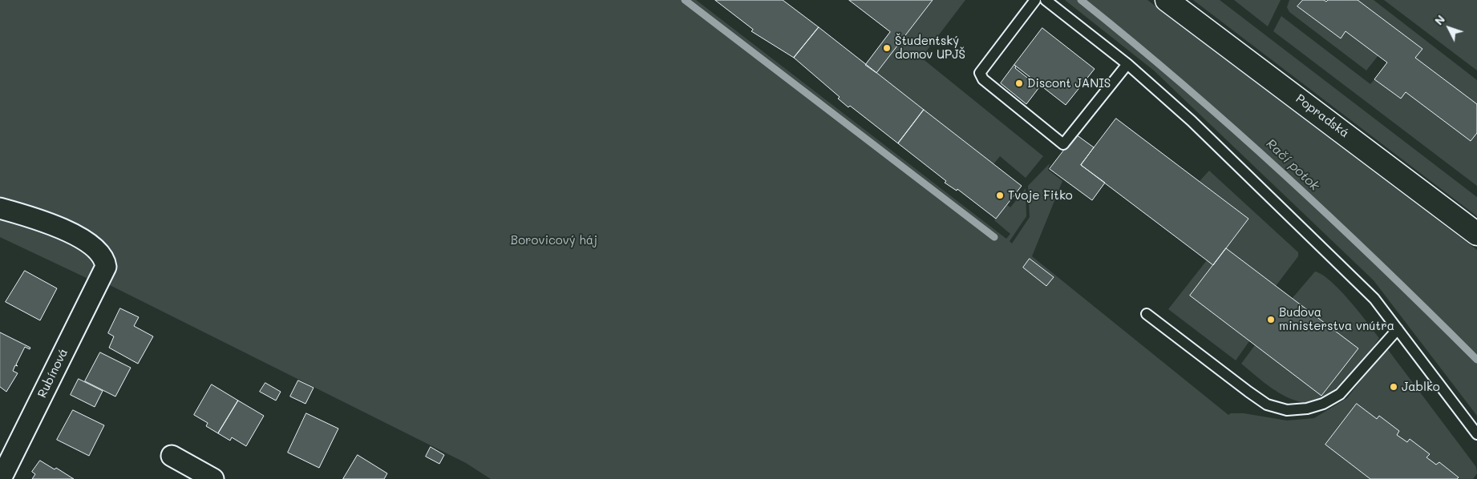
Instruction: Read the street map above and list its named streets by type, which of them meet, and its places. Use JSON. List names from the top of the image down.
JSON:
{
  "streets": {
    "street": ["Popradská", "Rubínová"]
  },
  "water": ["Račí potok"],
  "parks": ["Borovicový háj"],
  "places": [
    "Študentský domov UPJŠ",
    "Discont JANIS",
    "Tvoje Fitko",
    "Budova ministerstva vnútra",
    "Jablko"
  ],
  "north": "top left"
}
